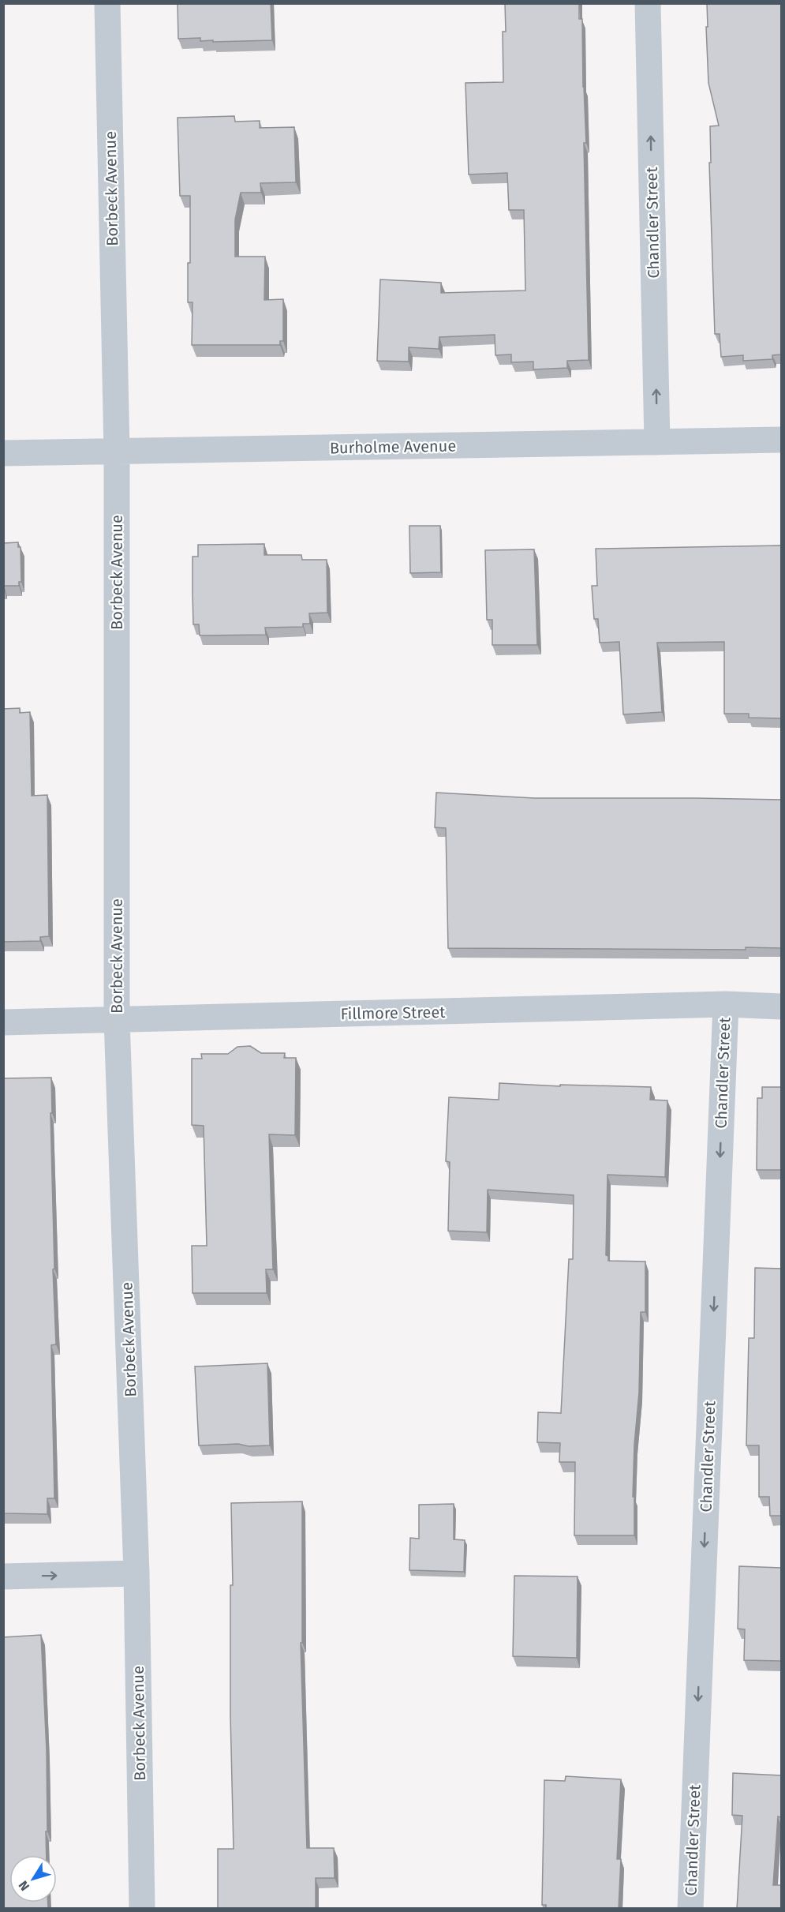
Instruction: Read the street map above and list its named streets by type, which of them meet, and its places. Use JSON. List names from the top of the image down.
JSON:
{
  "streets": {
    "street": [
      "Borbeck Avenue",
      "Chandler Street",
      "Burholme Avenue",
      "Fillmore Street"
    ]
  },
  "crossings": [
    ["Borbeck Avenue", "Burholme Avenue"],
    ["Borbeck Avenue", "Fillmore Street"],
    ["Chandler Street", "Burholme Avenue"],
    ["Chandler Street", "Fillmore Street"]
  ],
  "north": "bottom left"
}
